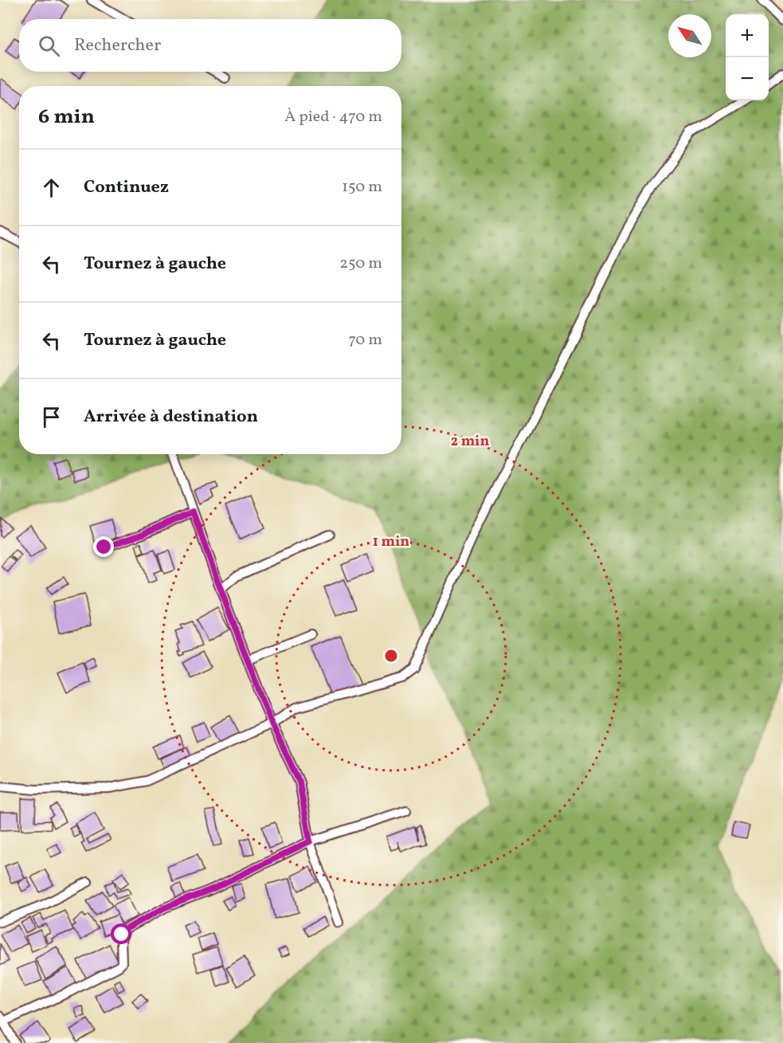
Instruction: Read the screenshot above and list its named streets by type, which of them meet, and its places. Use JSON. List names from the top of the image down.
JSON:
{
  "north": "top left",
  "page": {
    "map_buttons": ["+", "−"],
    "search": "Rechercher",
    "heading": ["6 min", "À pied · 470 m"],
    "list": [
      ["Continuez", "150 m"],
      ["Tournez à gauche", "250 m"],
      ["Tournez à gauche", "70 m"],
      "Arrivée à destination"
    ]
  },
  "rings": ["2 min", "1 min"]
}
